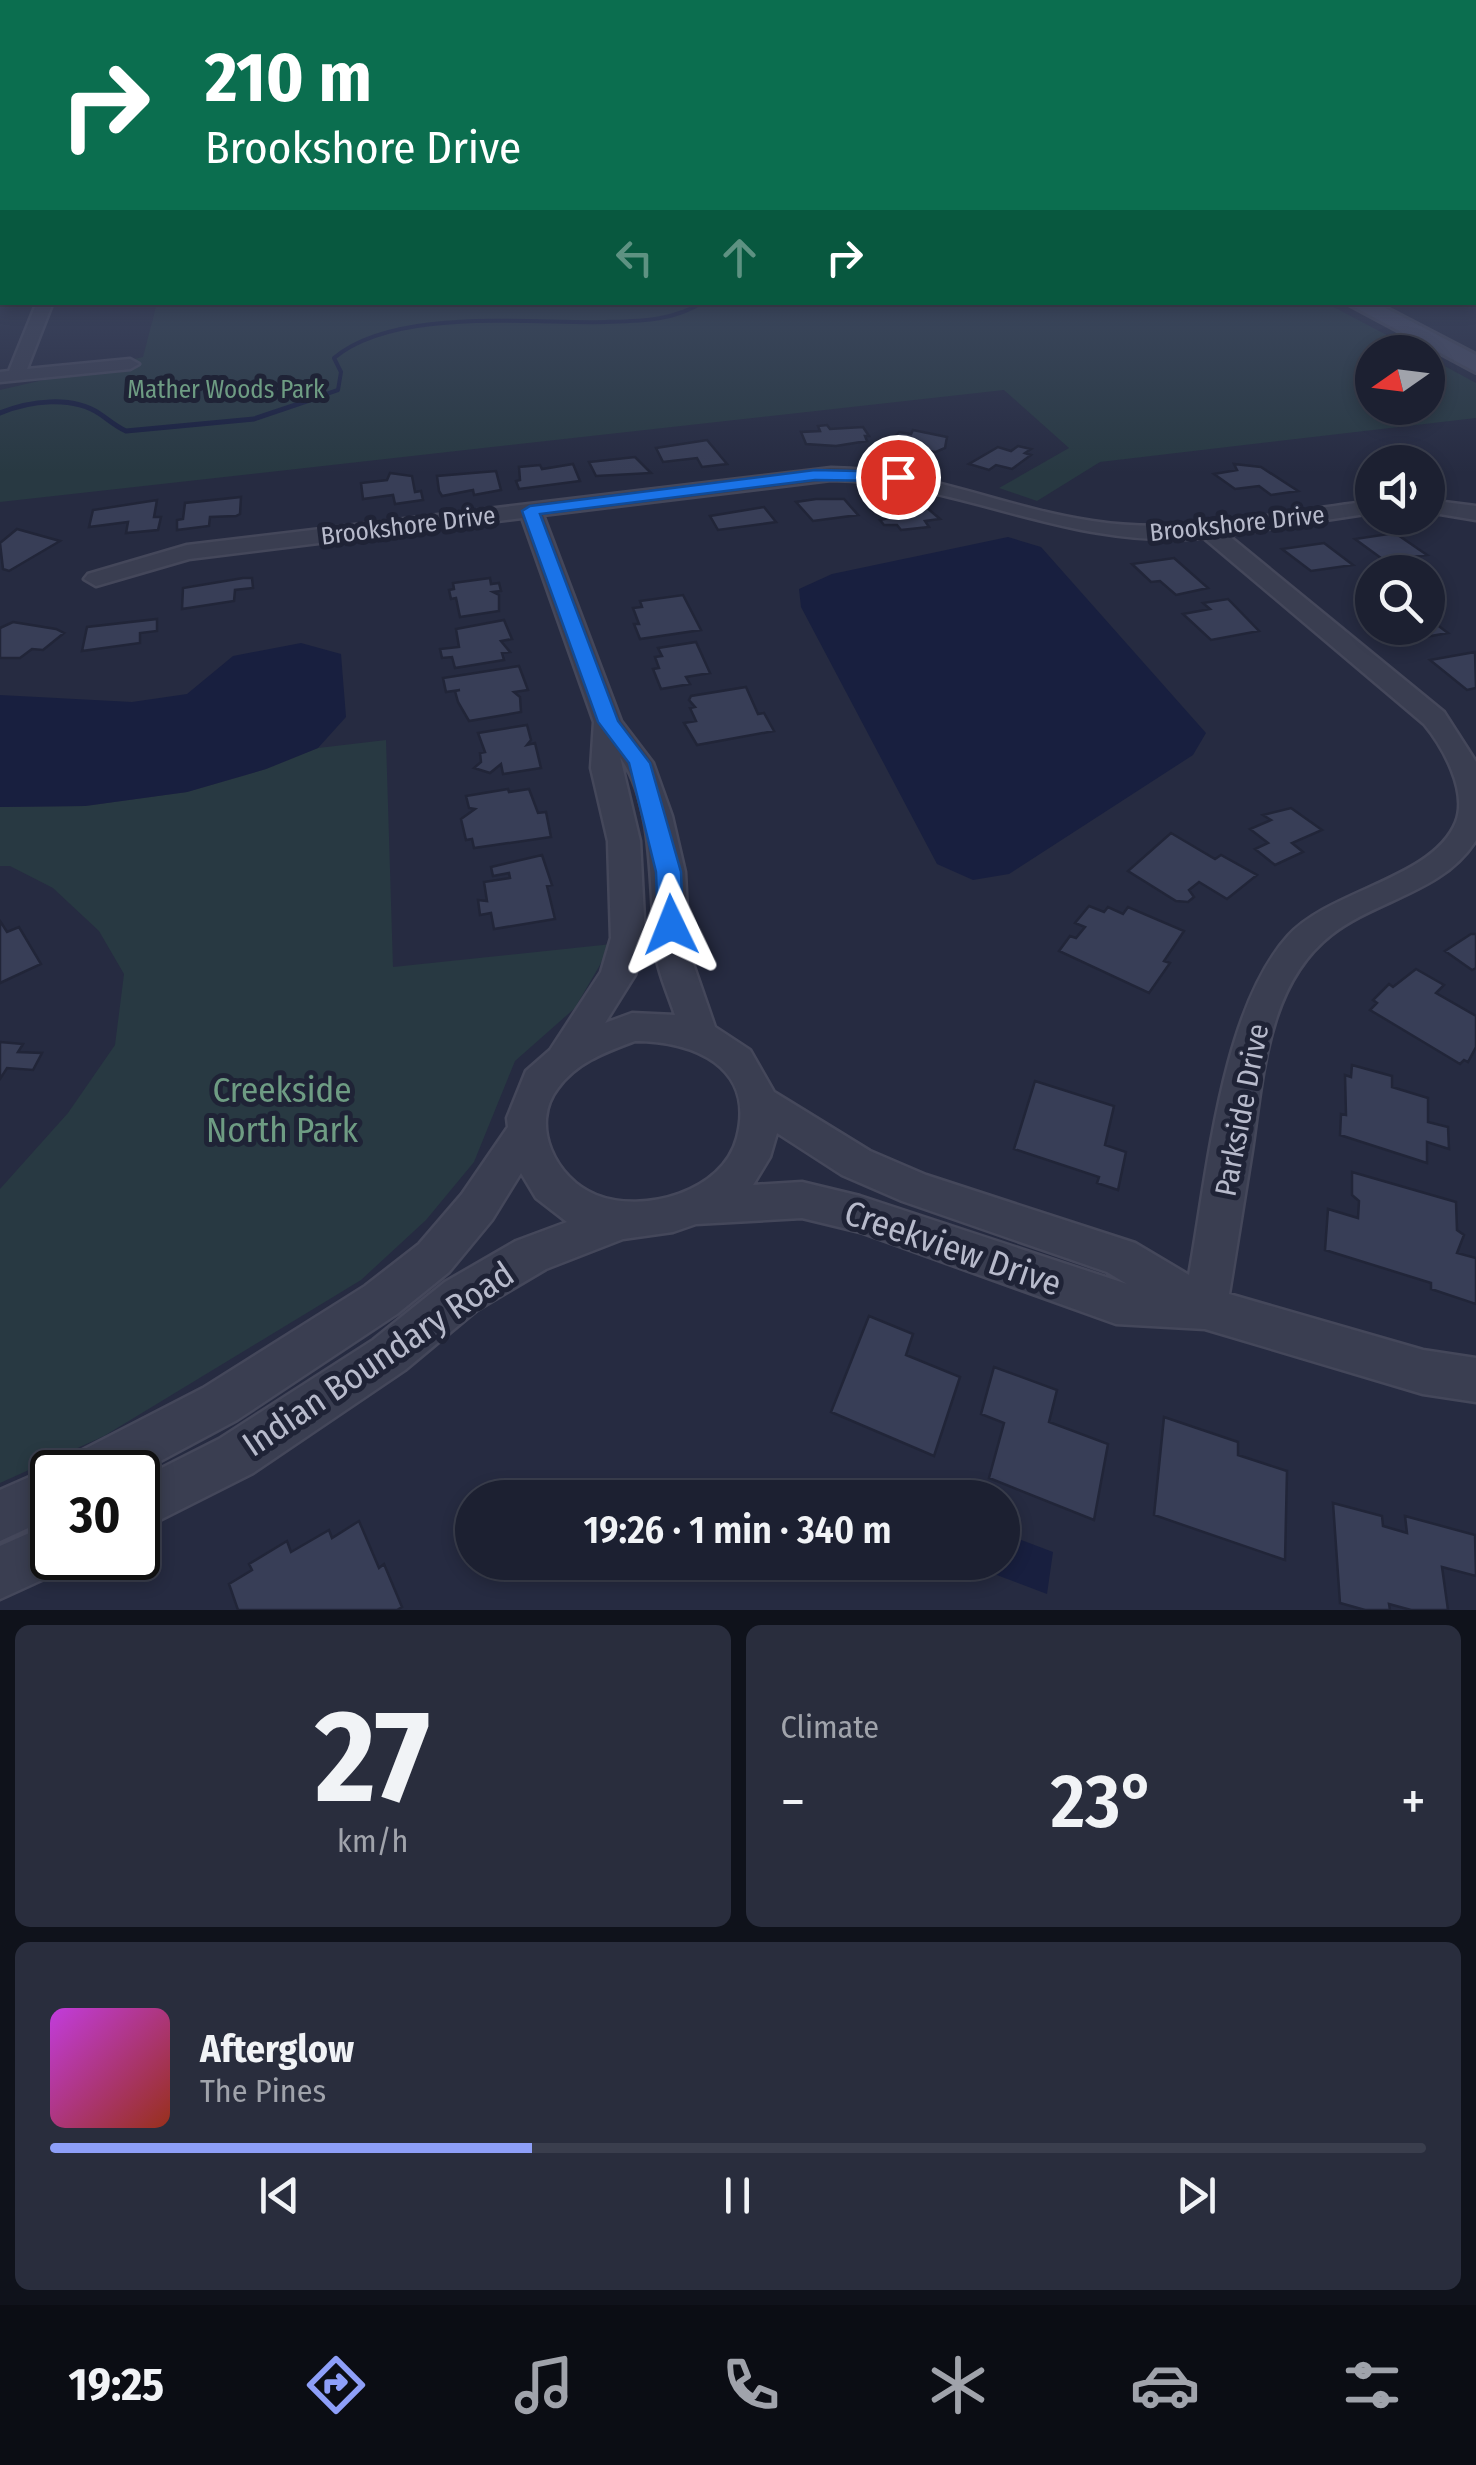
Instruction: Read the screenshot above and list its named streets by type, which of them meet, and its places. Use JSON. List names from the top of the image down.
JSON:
{
  "streets": {
    "street": [
      "Brookshore Drive",
      "Parkside Drive",
      "Creekview Drive",
      "Indian Boundary Road"
    ]
  },
  "crossings": [
    ["Brookshore Drive", "Parkside Drive"],
    ["Parkside Drive", "Creekview Drive"],
    ["Creekview Drive", "Indian Boundary Road"]
  ],
  "parks": ["Mather Woods Park", "Creekside North Park"],
  "north": "left",
  "page": {
    "turn": ["210 m", "Brookshore Drive"],
    "limit": "30",
    "trip": "19:26 · 1 min · 340 m",
    "tile": [
      ["27", "km/h"],
      "Climate"
    ],
    "heat": ["−", "23°", "+"],
    "song": ["Afterglow", "The Pines"],
    "tabs": "19:25"
  }
}
